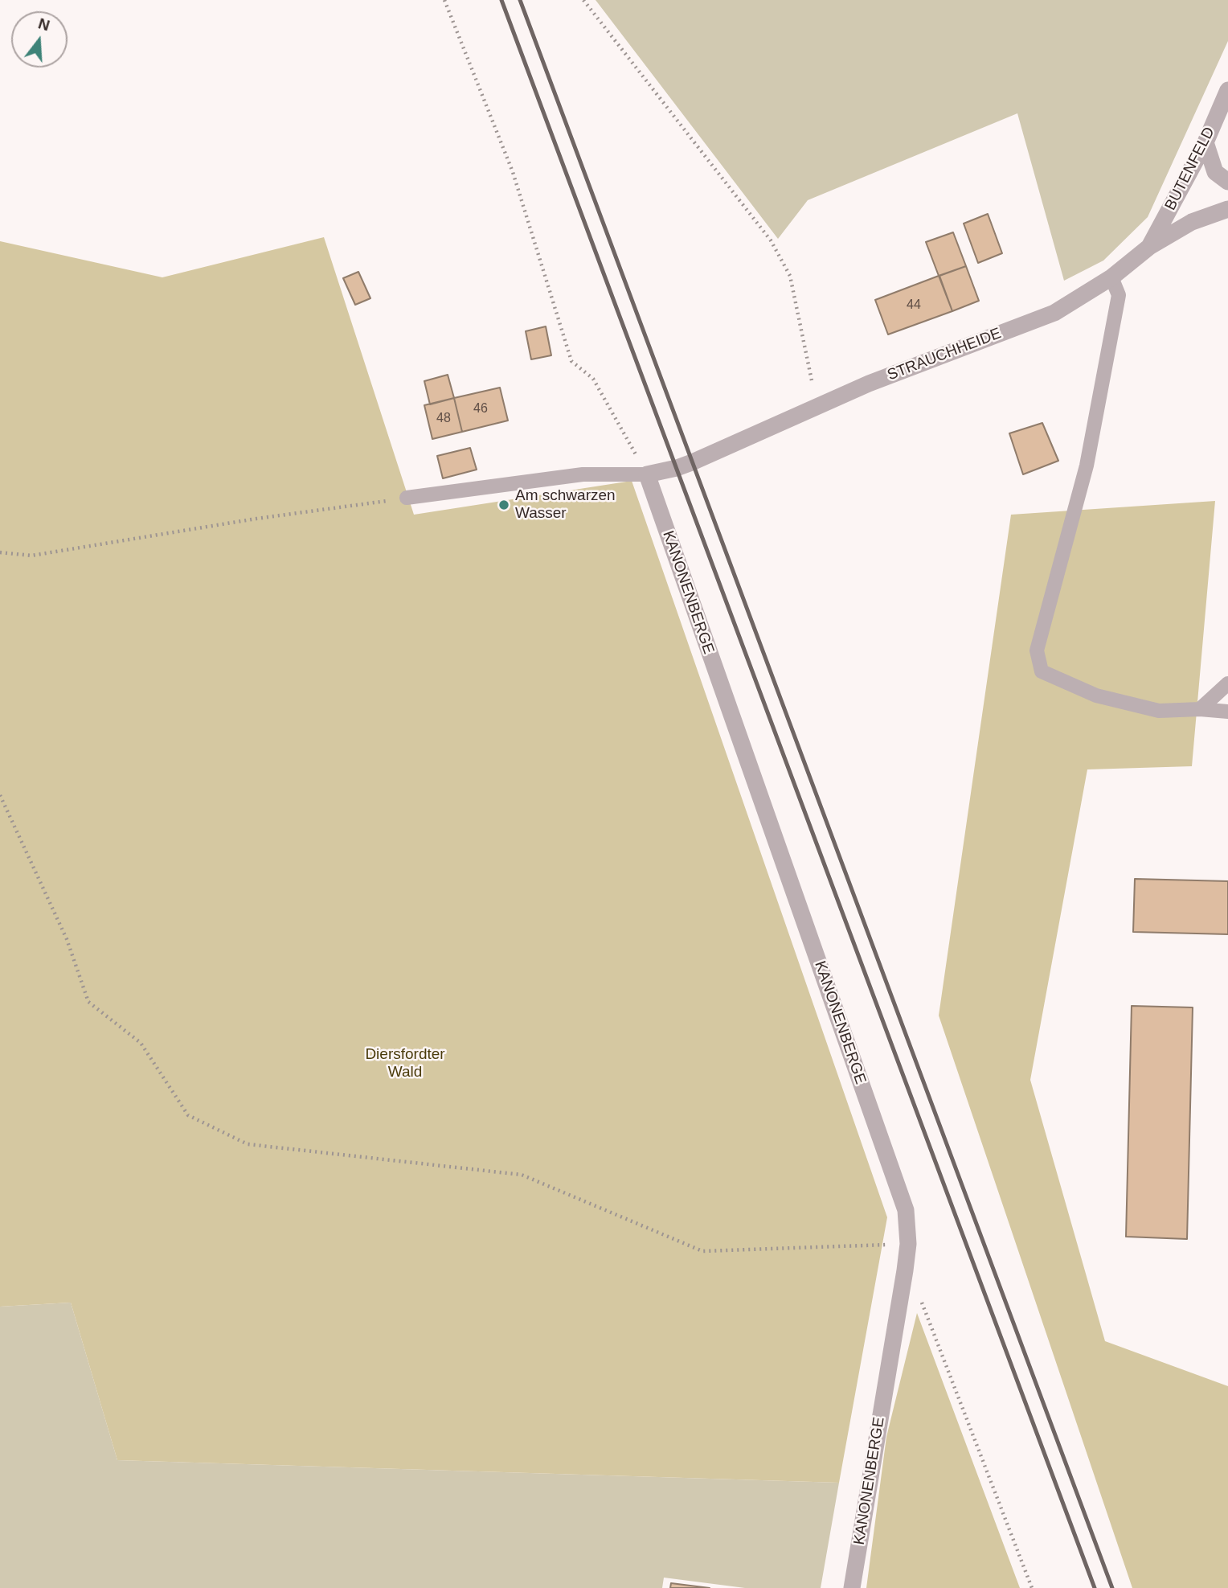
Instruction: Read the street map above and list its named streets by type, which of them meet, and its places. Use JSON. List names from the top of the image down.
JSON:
{
  "streets": {
    "street": ["BUTENFELD", "STRAUCHHEIDE", "KANONENBERGE"]
  },
  "crossings": [
    ["BUTENFELD", "STRAUCHHEIDE"],
    ["STRAUCHHEIDE", "KANONENBERGE"]
  ],
  "parks": ["Diersfordter Wald"],
  "places": ["Am schwarzen Wasser"],
  "house_numbers": ["44", "46", "48"],
  "north": "top"
}
